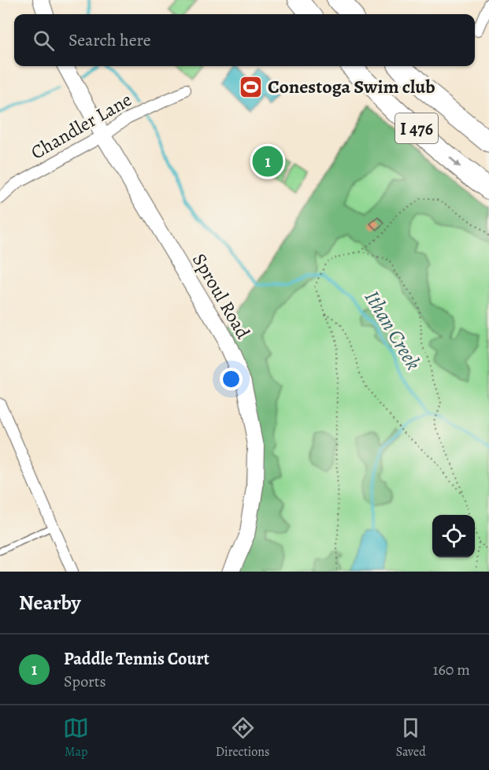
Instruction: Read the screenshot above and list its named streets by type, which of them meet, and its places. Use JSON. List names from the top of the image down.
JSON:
{
  "streets": {
    "highway": ["I 476"],
    "main road": ["Sproul Road"],
    "street": ["Chandler Lane"]
  },
  "crossings": [
    ["Chandler Lane", "Sproul Road"]
  ],
  "water": ["Ithan Creek"],
  "places": {
    "sports": ["Conestoga Swim club"]
  },
  "page": {
    "search": "Search here",
    "pins": "1",
    "heading": "Nearby",
    "list": [
      {
        "mark": "1",
        "name": "Paddle Tennis Court",
        "note": "Sports",
        "value": "160 m"
      }
    ],
    "nav": ["Map", "Directions", "Saved"]
  }
}
